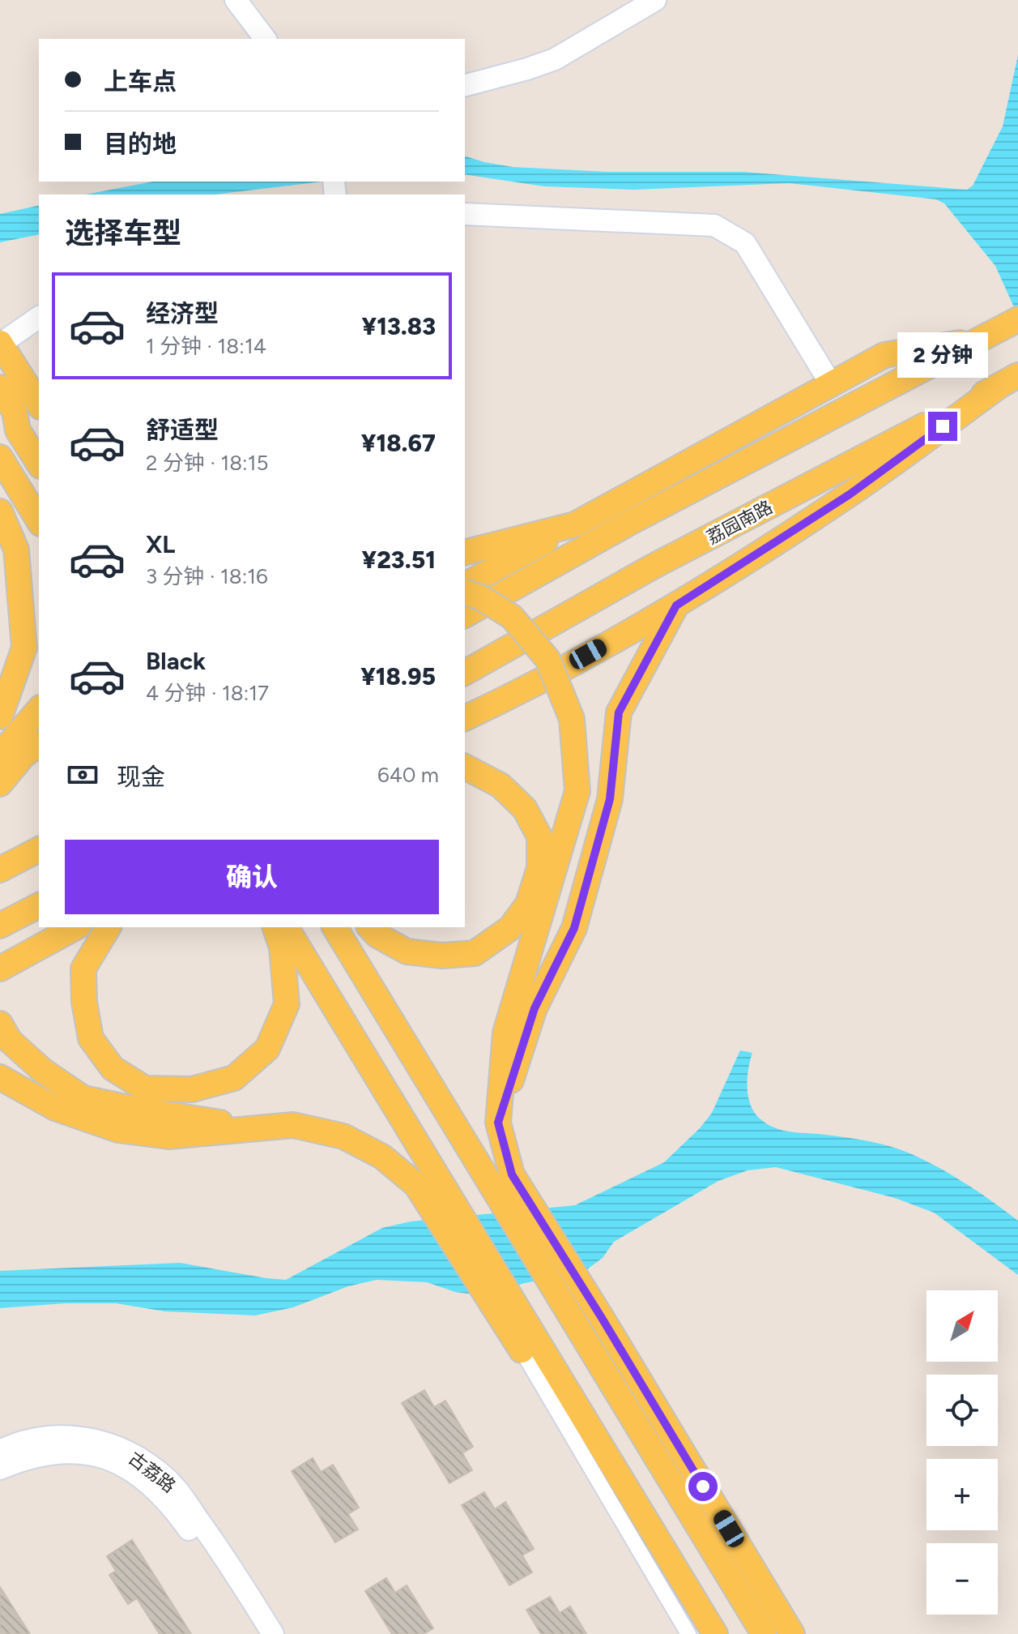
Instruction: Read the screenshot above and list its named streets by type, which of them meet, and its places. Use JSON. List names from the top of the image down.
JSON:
{
  "streets": {
    "main road": ["荔园南路"],
    "street": ["古荔路"]
  },
  "north": "top right",
  "page": {
    "banner": ["上车点", "目的地"],
    "heading": "选择车型",
    "list": [
      {
        "name": "经济型",
        "note": "1 分钟 · 18:14",
        "value": "¥13.83"
      },
      {
        "name": "舒适型",
        "note": "2 分钟 · 18:15",
        "value": "¥18.67"
      },
      {
        "name": "XL",
        "note": "3 分钟 · 18:16",
        "value": "¥23.51"
      },
      {
        "name": "Black",
        "note": "4 分钟 · 18:17",
        "value": "¥18.95"
      }
    ],
    "bubble": "2 分钟",
    "pay": ["现金", "640 m"],
    "buttons": "确认",
    "map_buttons": ["+", "−"]
  }
}
